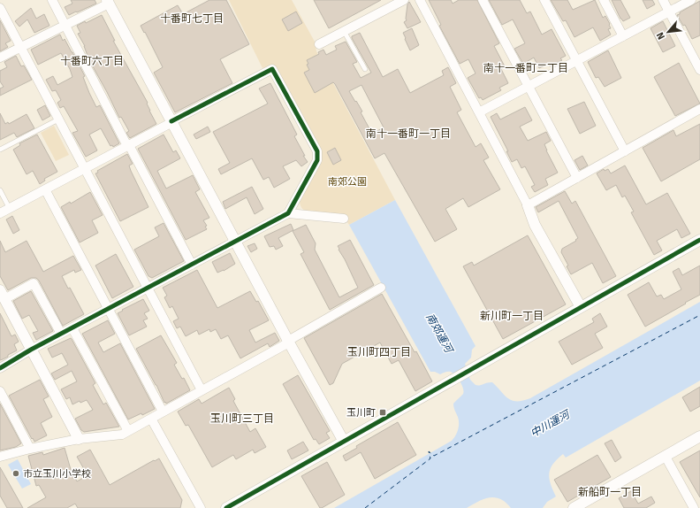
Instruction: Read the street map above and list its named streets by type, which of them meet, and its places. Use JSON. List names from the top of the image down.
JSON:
{
  "districts": [
    "十番町七丁目",
    "十番町六丁目",
    "南十一番町二丁目",
    "南十一番町一丁目",
    "新川町一丁目",
    "玉川町四丁目",
    "玉川町三丁目",
    "新船町一丁目"
  ],
  "water": ["南郊運河", "中川運河"],
  "parks": ["南郊公園"],
  "places": {
    "transit": ["玉川町"],
    "other": ["市立玉川小学校"]
  },
  "north": "bottom left"
}
